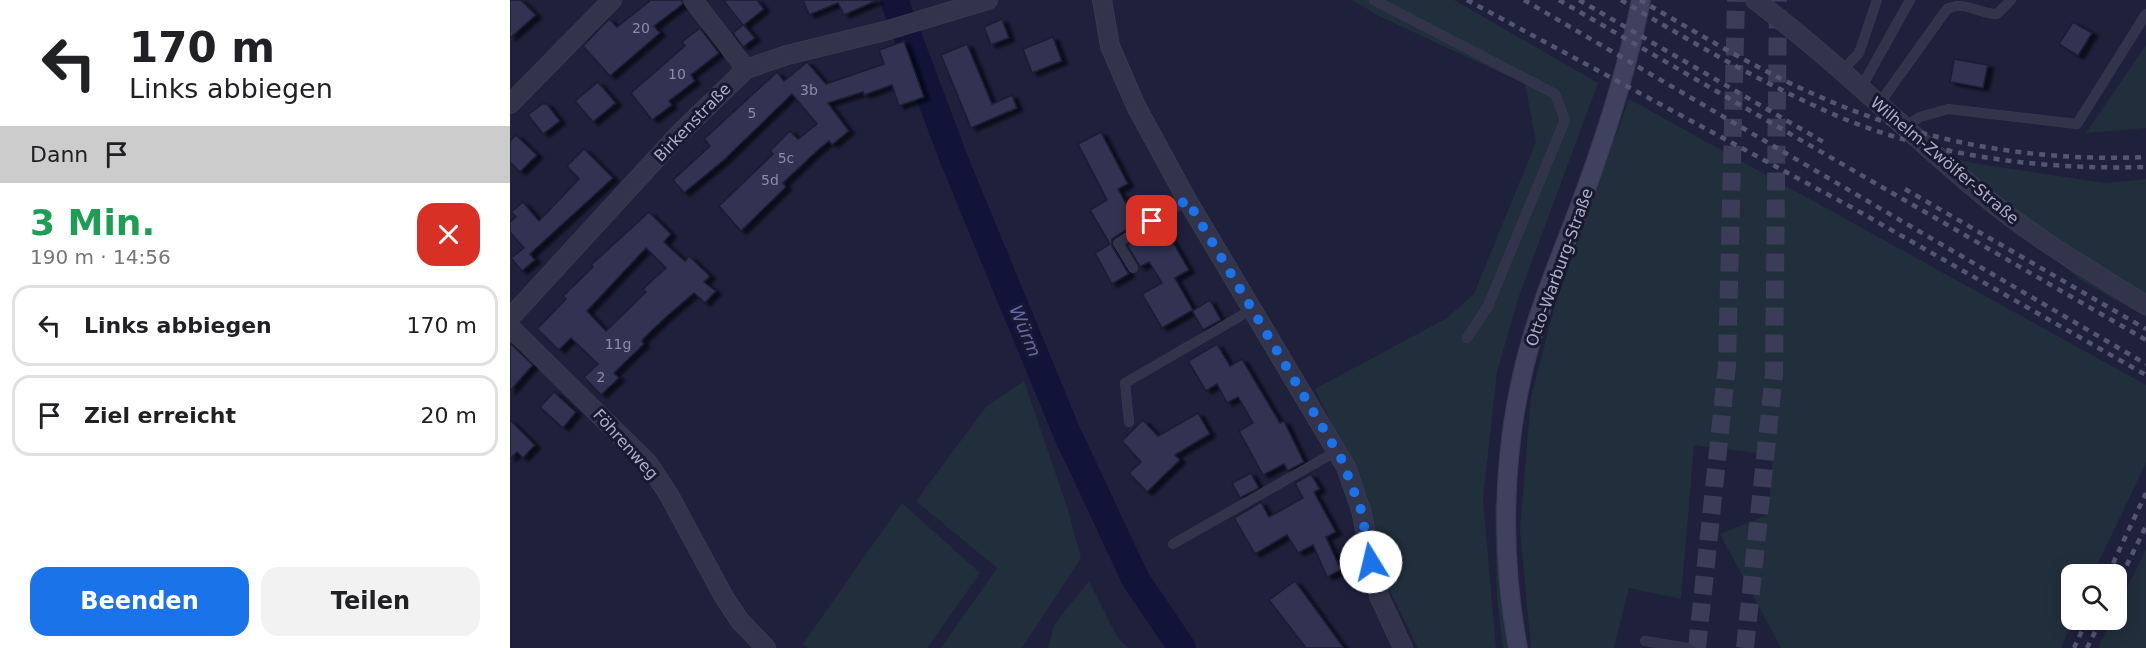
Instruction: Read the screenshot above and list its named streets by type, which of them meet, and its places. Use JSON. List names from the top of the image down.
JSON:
{
  "streets": {
    "main road": ["Otto-Warburg-Straße"],
    "street": ["Birkenstraße", "Wilhelm-Zwölfer-Straße", "Föhrenweg"]
  },
  "water": ["Würm"],
  "house_numbers": [
    "20",
    "10",
    "3b",
    "5",
    "5c",
    "5d",
    "11g",
    "2"
  ],
  "page": {
    "turn": ["170 m", "Links abbiegen"],
    "then": "Dann",
    "heading": ["3 Min.", "190 m · 14:56"],
    "list": [
      {
        "name": "Links abbiegen",
        "value": "170 m"
      },
      {
        "name": "Ziel erreicht",
        "value": "20 m"
      }
    ],
    "buttons": ["Beenden", "Teilen"]
  }
}
